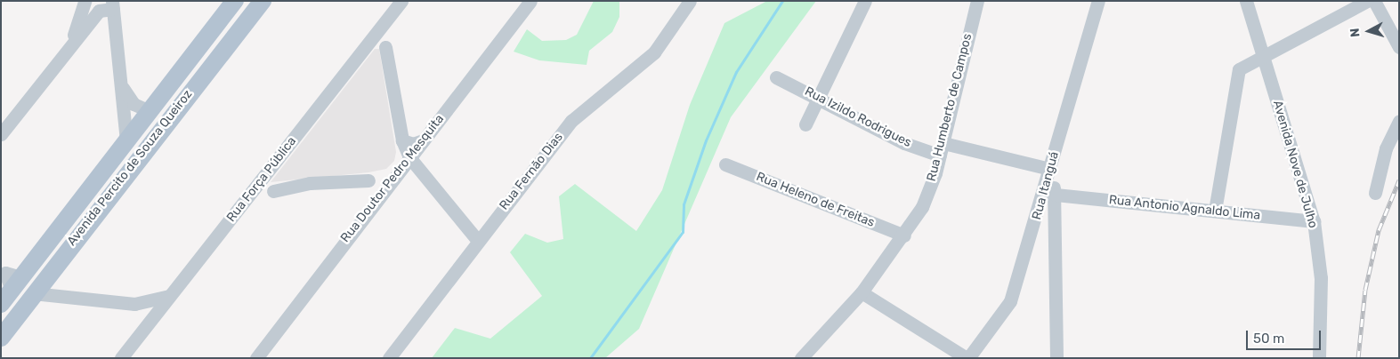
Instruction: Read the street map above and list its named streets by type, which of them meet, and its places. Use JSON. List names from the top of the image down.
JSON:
{
  "streets": {
    "main road": ["Avenida Percito de Souza Queiroz"],
    "street": [
      "Rua Humberto de Campos",
      "Rua Izildo Rodrigues",
      "Avenida Nove de Julho",
      "Rua Fernão Dias",
      "Rua Doutor Pedro Mesquita",
      "Rua Força Pública",
      "Rua Itanguá",
      "Rua Heleno de Freitas",
      "Rua Antonio Agnaldo Lima"
    ]
  },
  "crossings": [
    ["Rua Humberto de Campos", "Rua Izildo Rodrigues"],
    ["Rua Humberto de Campos", "Rua Heleno de Freitas"],
    ["Rua Izildo Rodrigues", "Rua Itanguá"],
    ["Avenida Nove de Julho", "Rua Antonio Agnaldo Lima"]
  ],
  "scale_bar": "50 m",
  "north": "left"
}
